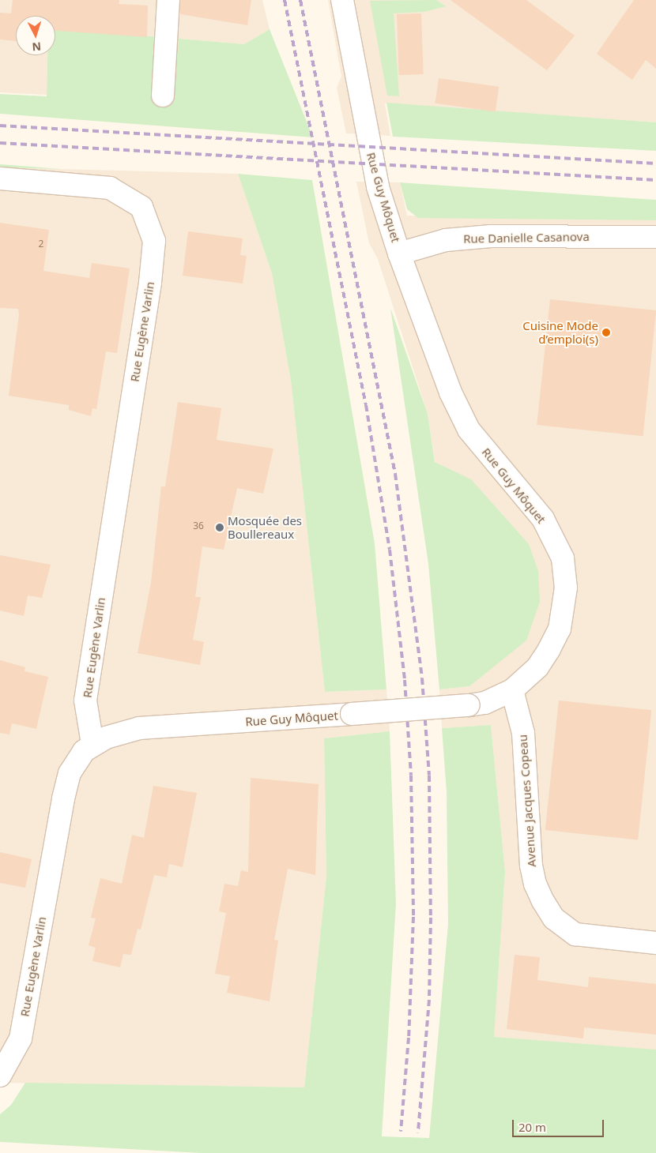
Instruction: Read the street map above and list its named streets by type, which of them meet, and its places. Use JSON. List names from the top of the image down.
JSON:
{
  "streets": {
    "street": [
      "Rue Guy Môquet",
      "Rue Danielle Casanova",
      "Rue Eugène Varlin",
      "Avenue Jacques Copeau"
    ]
  },
  "crossings": [
    ["Rue Guy Môquet", "Rue Danielle Casanova"],
    ["Rue Guy Môquet", "Rue Eugène Varlin"],
    ["Rue Guy Môquet", "Avenue Jacques Copeau"]
  ],
  "places": ["Cuisine Mode d’emploi(s)", "Mosquée des Boullereaux"],
  "house_numbers": ["2", "36"],
  "scale_bar": "20 m",
  "north": "bottom"
}
